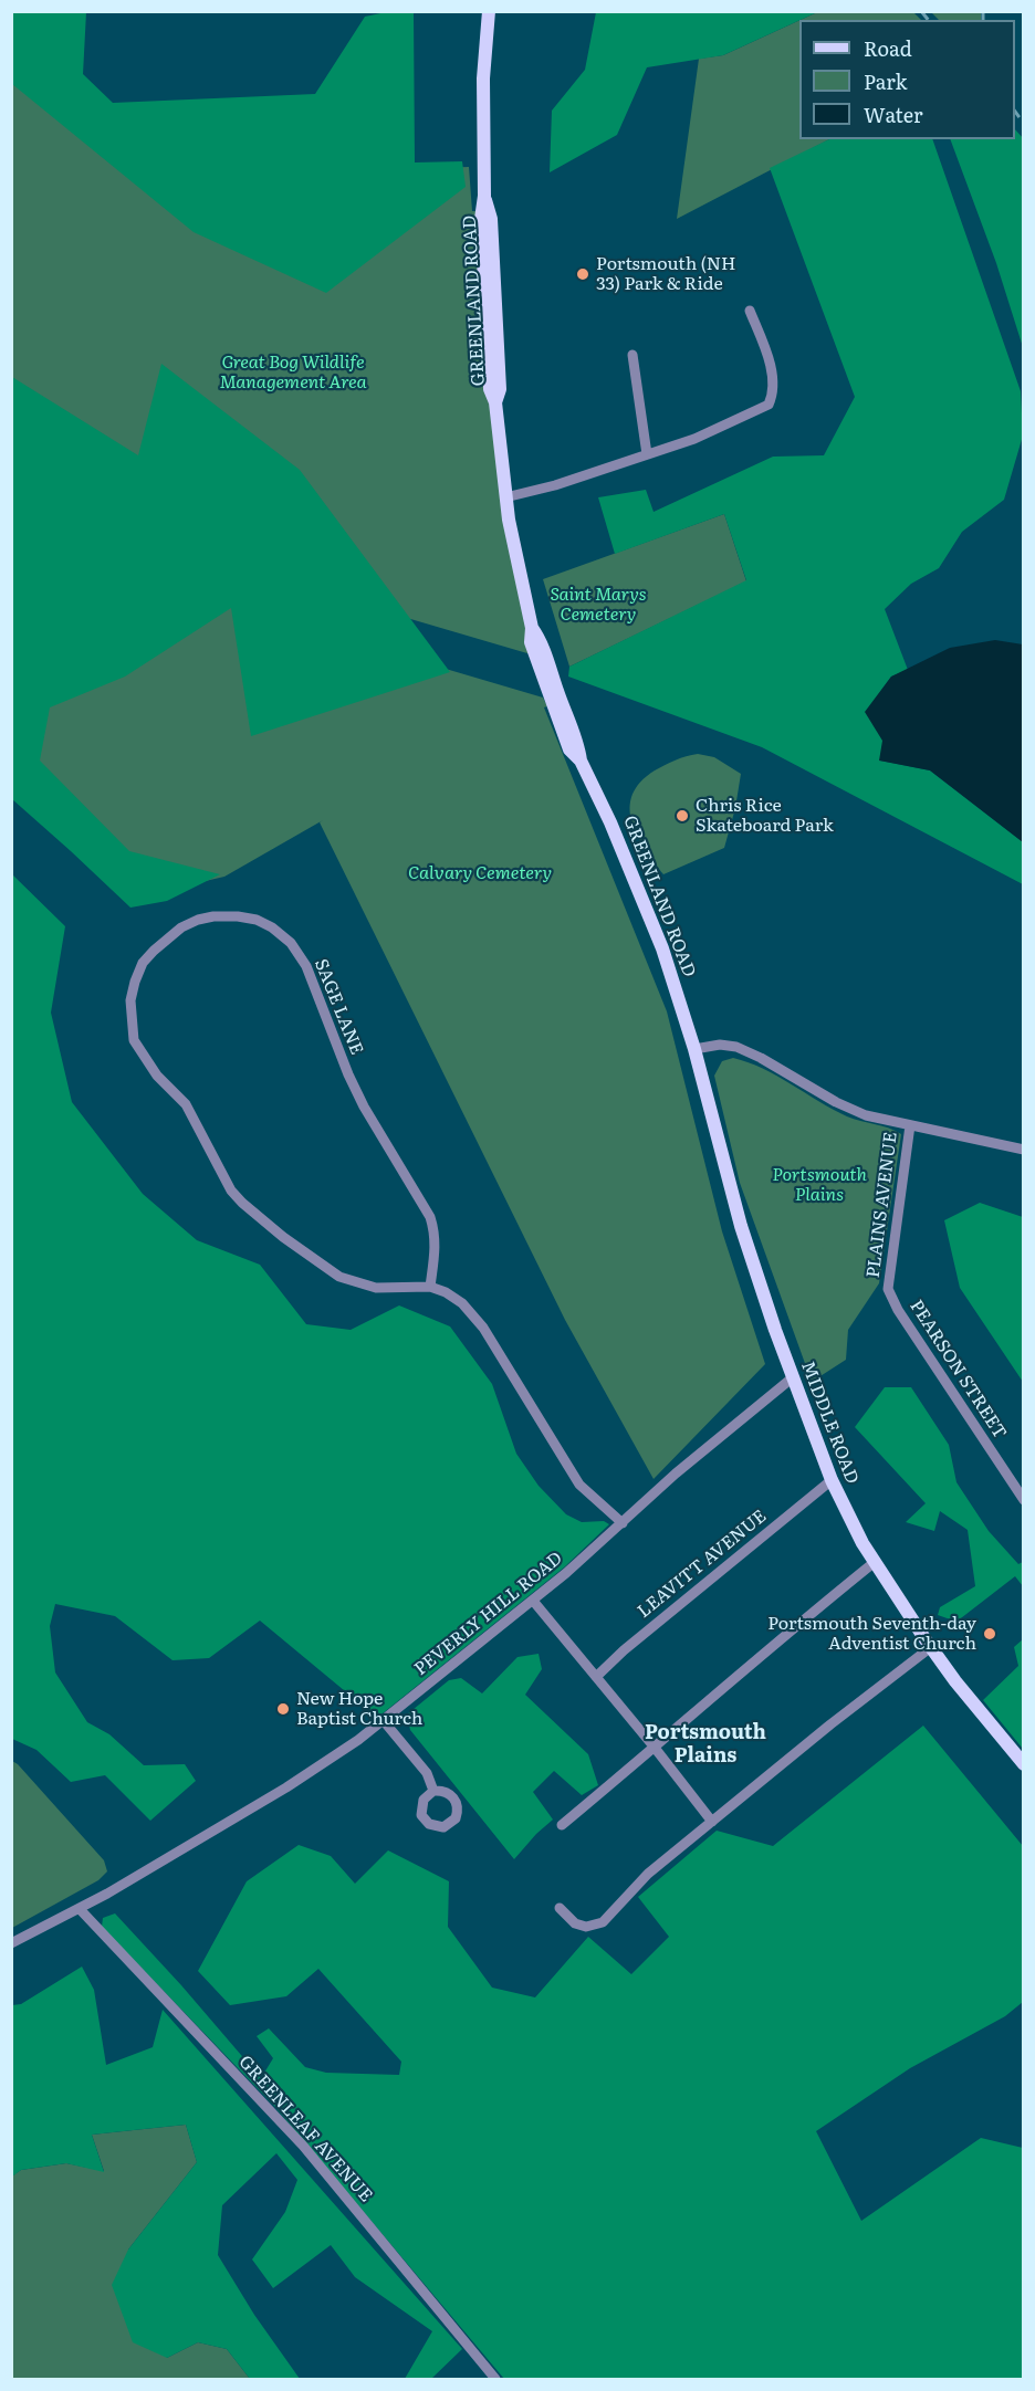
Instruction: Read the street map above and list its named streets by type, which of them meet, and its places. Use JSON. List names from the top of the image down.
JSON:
{
  "streets": {
    "main road": ["GREENLAND ROAD", "MIDDLE ROAD"],
    "street": [
      "SAGE LANE",
      "PLAINS AVENUE",
      "PEARSON STREET",
      "LEAVITT AVENUE",
      "PEVERLY HILL ROAD",
      "GREENLEAF AVENUE"
    ]
  },
  "crossings": [
    ["GREENLAND ROAD", "MIDDLE ROAD"],
    ["SAGE LANE", "PEVERLY HILL ROAD"],
    ["PLAINS AVENUE", "PEARSON STREET"],
    ["MIDDLE ROAD", "LEAVITT AVENUE"],
    ["MIDDLE ROAD", "PEVERLY HILL ROAD"],
    ["PEVERLY HILL ROAD", "GREENLEAF AVENUE"]
  ],
  "districts": ["Portsmouth Plains"],
  "parks": [
    "Great Bog Wildlife Management Area",
    "Saint Marys Cemetery",
    "Calvary Cemetery",
    "Portsmouth Plains"
  ],
  "places": [
    "Portsmouth (NH 33) Park & Ride",
    "Chris Rice Skateboard Park",
    "Portsmouth Seventh-day Adventist Church",
    "New Hope Baptist Church"
  ],
  "legend": ["Road", "Park", "Water"]
}
